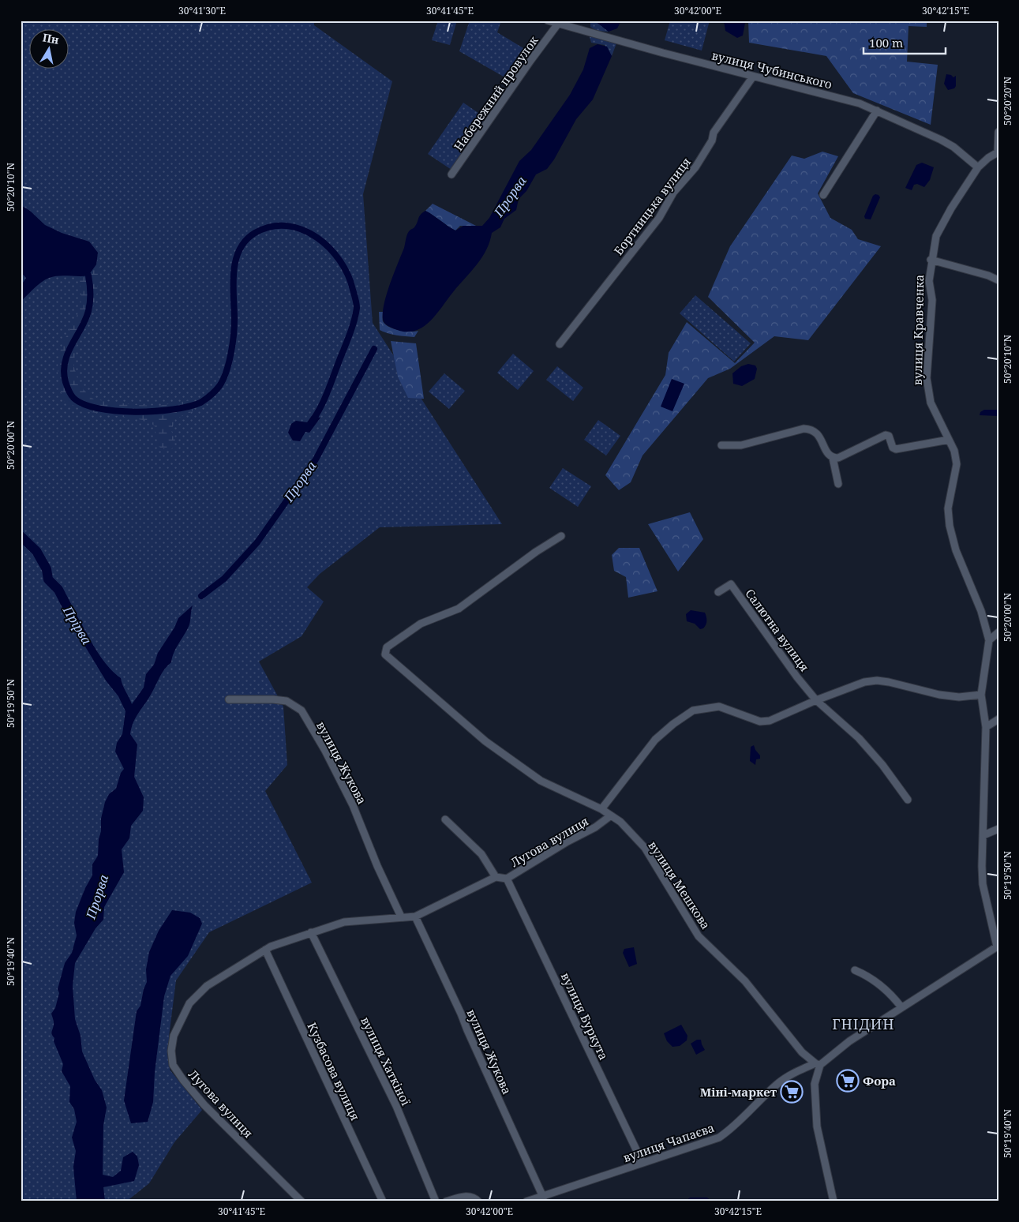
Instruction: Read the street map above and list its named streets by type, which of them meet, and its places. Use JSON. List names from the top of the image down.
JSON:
{
  "streets": {
    "street": [
      "вулиця Чубинського",
      "Набережний провулок",
      "Бортницька вулиця",
      "вулиця Кравченка",
      "Салютна вулиця",
      "вулиця Жукова",
      "Лугова вулиця",
      "вулиця Мешкова",
      "вулиця Буркута",
      "вулиця Хаткіної",
      "Кузбасова вулиця",
      "вулиця Чапаєва"
    ]
  },
  "crossings": [
    ["вулиця Чубинського", "Набережний провулок"],
    ["вулиця Чубинського", "Бортницька вулиця"],
    ["вулиця Чубинського", "вулиця Кравченка"],
    ["вулиця Кравченка", "вулиця Чапаєва"],
    ["вулиця Жукова", "Лугова вулиця"],
    ["вулиця Жукова", "вулиця Чапаєва"],
    ["Лугова вулиця", "вулиця Мешкова"],
    ["Лугова вулиця", "вулиця Буркута"],
    ["Лугова вулиця", "вулиця Хаткіної"],
    ["Лугова вулиця", "Кузбасова вулиця"],
    ["вулиця Мешкова", "вулиця Чапаєва"],
    ["вулиця Буркута", "вулиця Чапаєва"]
  ],
  "districts": ["ГНІДИН"],
  "water": ["Прорва", "Прірва"],
  "places": {
    "supermarket": ["Фора", "Міні-маркет"]
  },
  "scale_bar": "100 m",
  "north": "top",
  "coordinates": [
    "30°41'30\"E",
    "30°41'45\"E",
    "30°42'00\"E",
    "30°42'15\"E",
    "50°20'20\"N",
    "50°20'10\"N",
    "50°20'00\"N",
    "50°19'50\"N",
    "50°19'40\"N"
  ]
}
